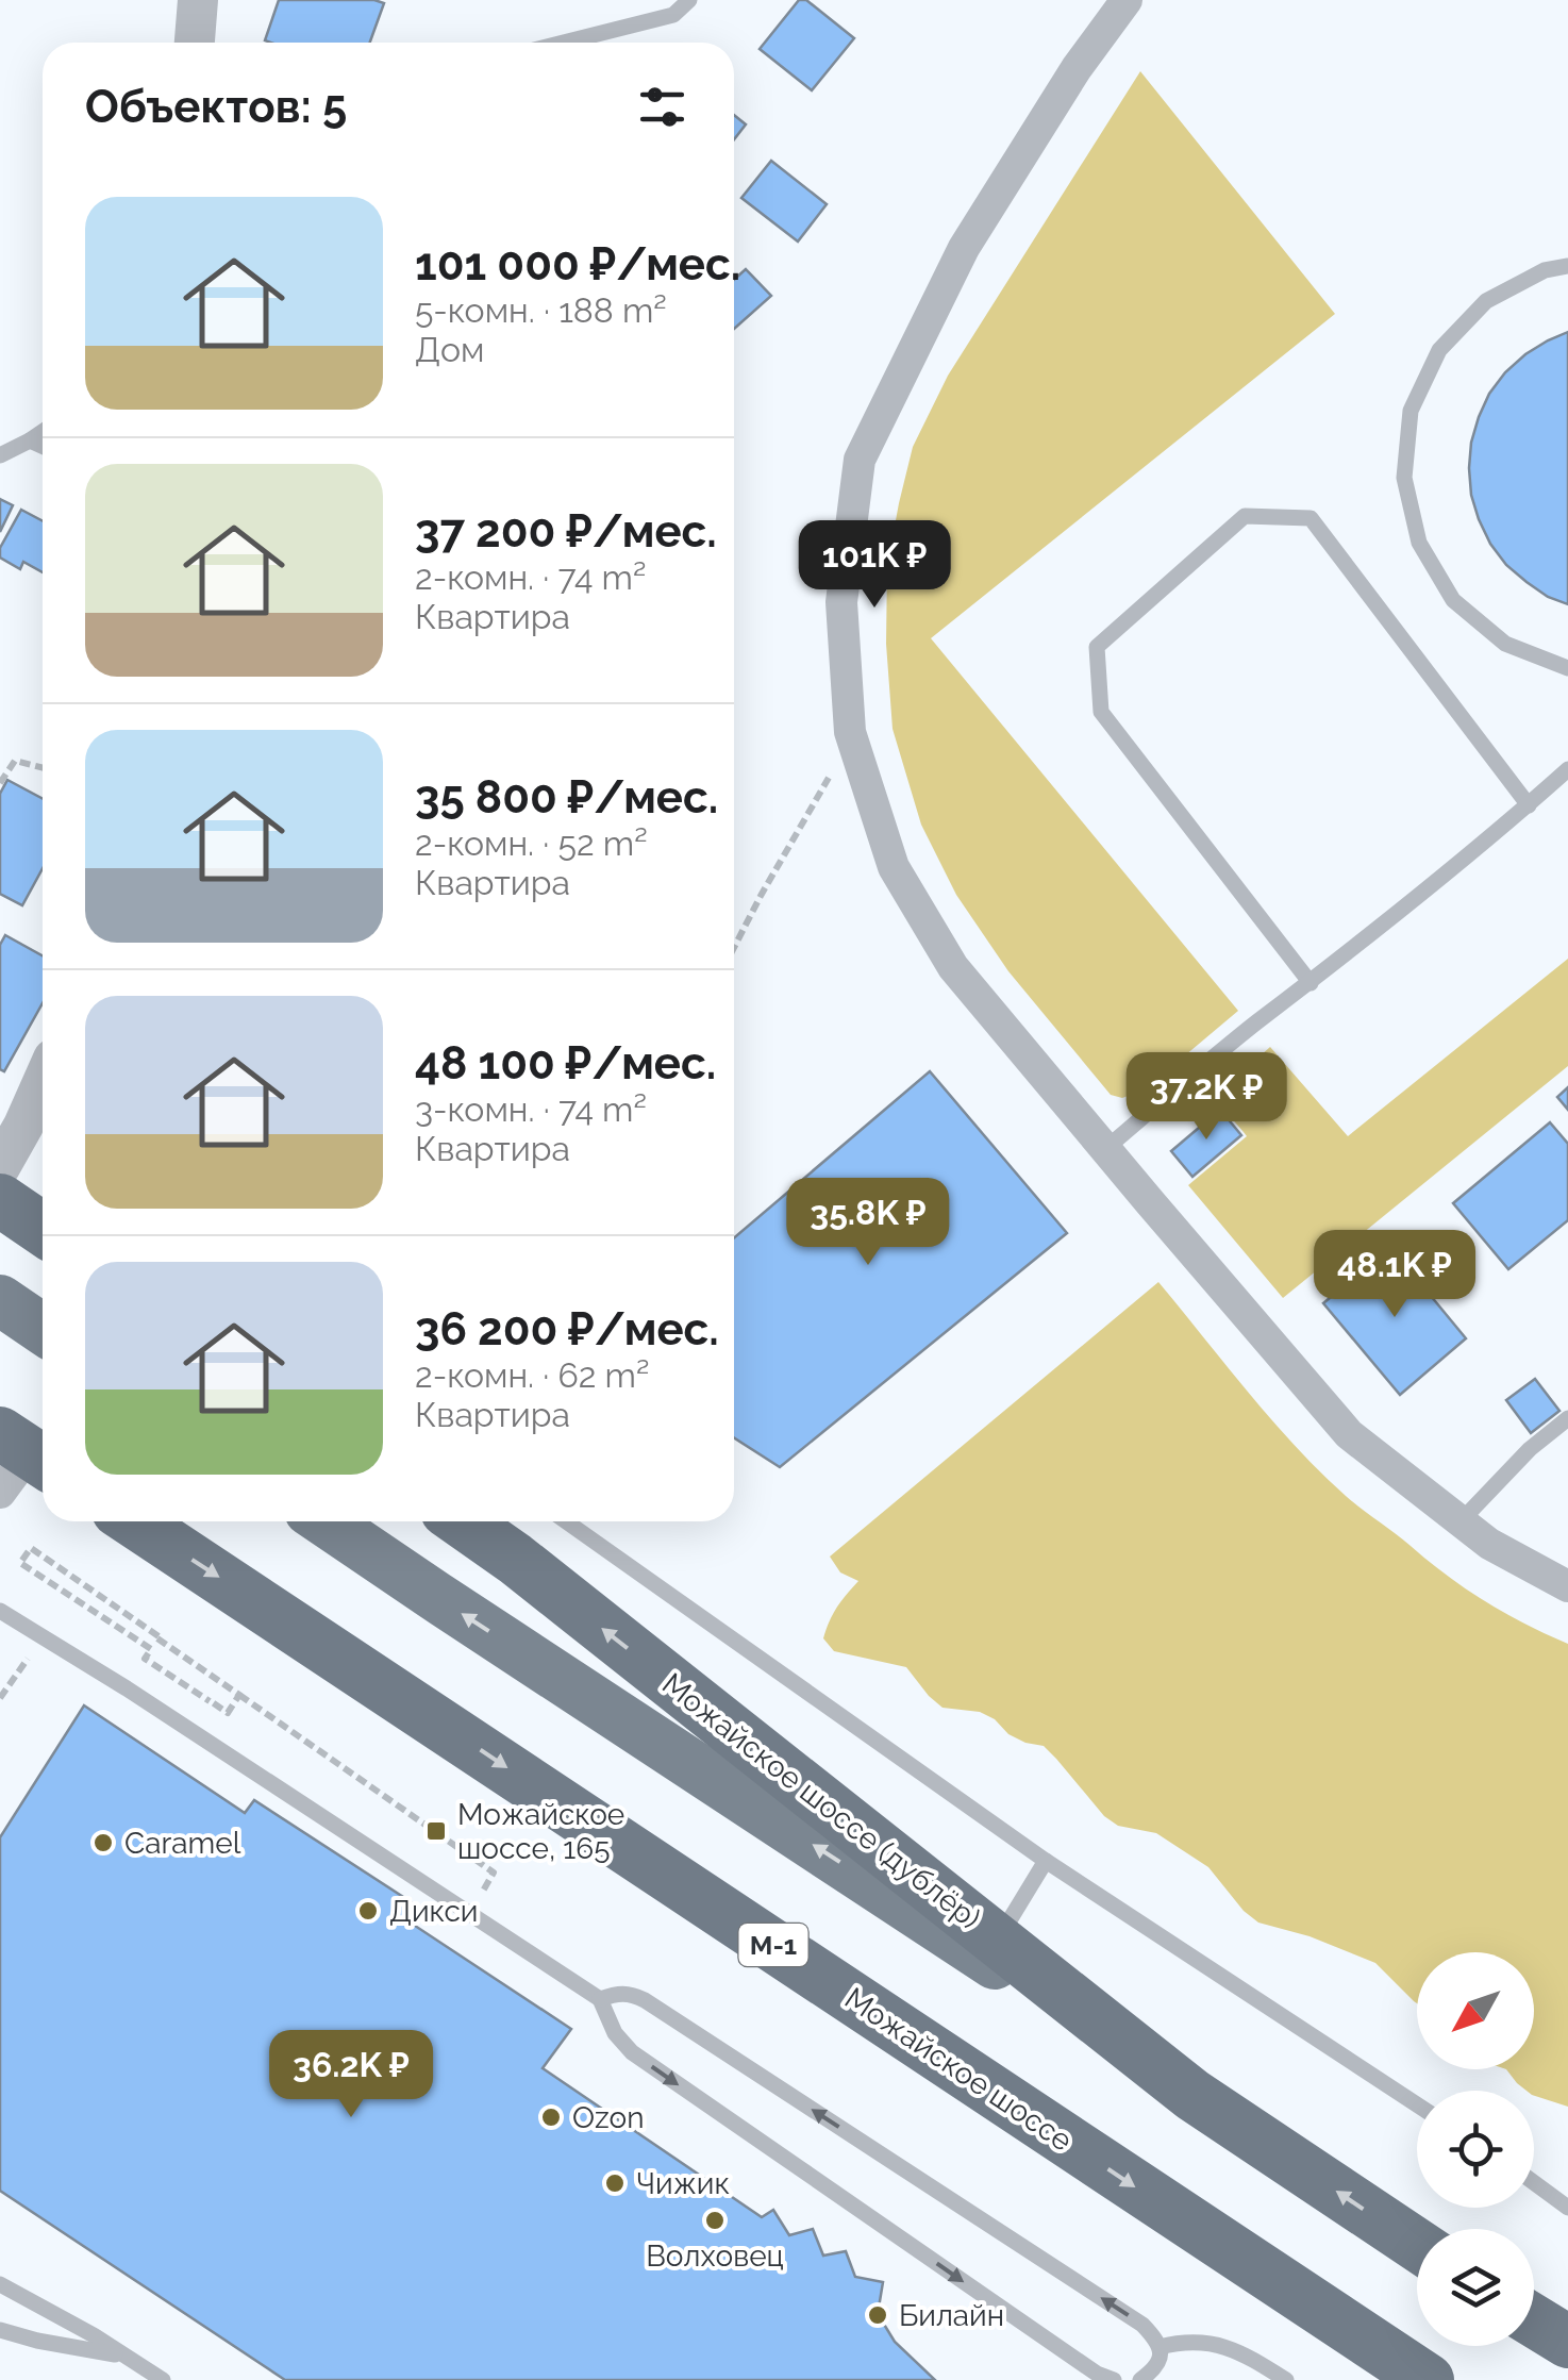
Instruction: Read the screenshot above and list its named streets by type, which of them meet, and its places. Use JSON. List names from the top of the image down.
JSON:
{
  "streets": {
    "highway": ["Можайское шоссе (дублёр)", "М-1", "Можайское шоссе"]
  },
  "one_way": ["Можайское шоссе (дублёр)", "Можайское шоссе"],
  "places": {
    "transit": ["Можайское шоссе, 165"],
    "other": [
      "Caramel",
      "Дикси",
      "Ozon",
      "Чижик",
      "Волховец",
      "Билайн"
    ]
  },
  "north": "bottom left",
  "page": {
    "heading": "Объектов: 5",
    "list": [
      {
        "name": "101 000 ₽/мес.",
        "note": "5-комн. · 188 m² · Дом"
      },
      {
        "name": "37 200 ₽/мес.",
        "note": "2-комн. · 74 m² · Квартира"
      },
      {
        "name": "35 800 ₽/мес.",
        "note": "2-комн. · 52 m² · Квартира"
      },
      {
        "name": "48 100 ₽/мес.",
        "note": "3-комн. · 74 m² · Квартира"
      },
      {
        "name": "36 200 ₽/мес.",
        "note": "2-комн. · 62 m² · Квартира"
      }
    ],
    "price": [
      "101K ₽",
      "37.2K ₽",
      "35.8K ₽",
      "48.1K ₽",
      "36.2K ₽"
    ]
  }
}
